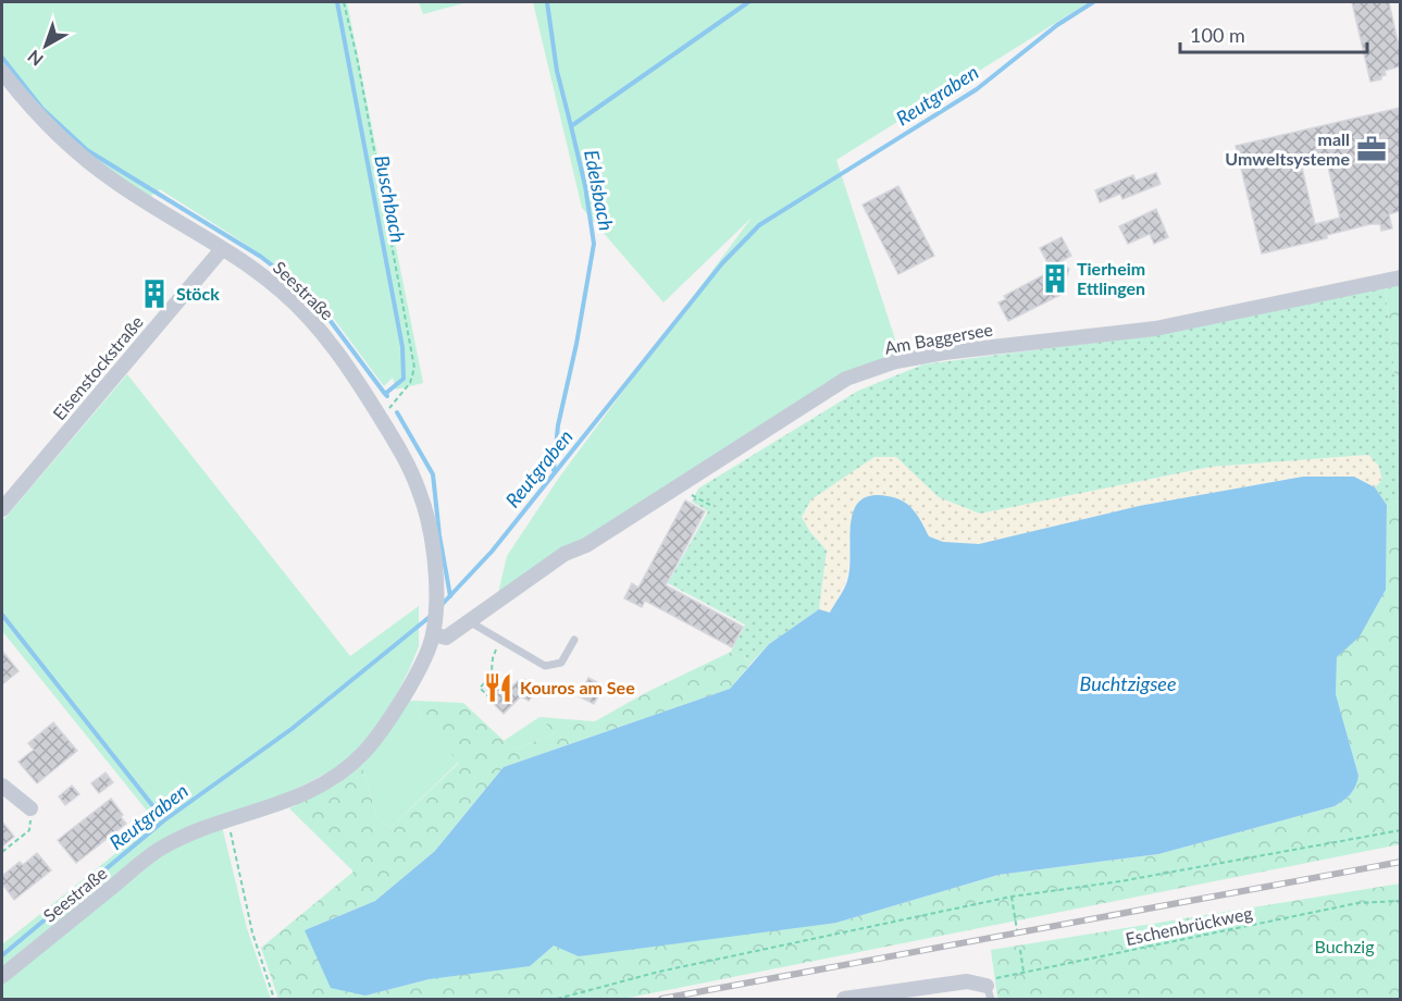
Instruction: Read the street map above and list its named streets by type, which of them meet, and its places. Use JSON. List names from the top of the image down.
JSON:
{
  "streets": {
    "street": ["Seestraße", "Am Baggersee", "Eisenstockstraße"],
    "path": ["Eschenbrückweg"]
  },
  "crossings": [
    ["Seestraße", "Eisenstockstraße"]
  ],
  "water": [
    "Reutgraben",
    "Edelsbach",
    "Buschbach",
    "Buchtzigsee"
  ],
  "parks": ["Buchzig"],
  "places": {
    "office": ["mall Umweltsysteme"],
    "building": ["Tierheim Ettlingen", "Stöck"],
    "restaurant": ["Kouros am See"]
  },
  "scale_bar": "100 m",
  "north": "bottom left"
}
